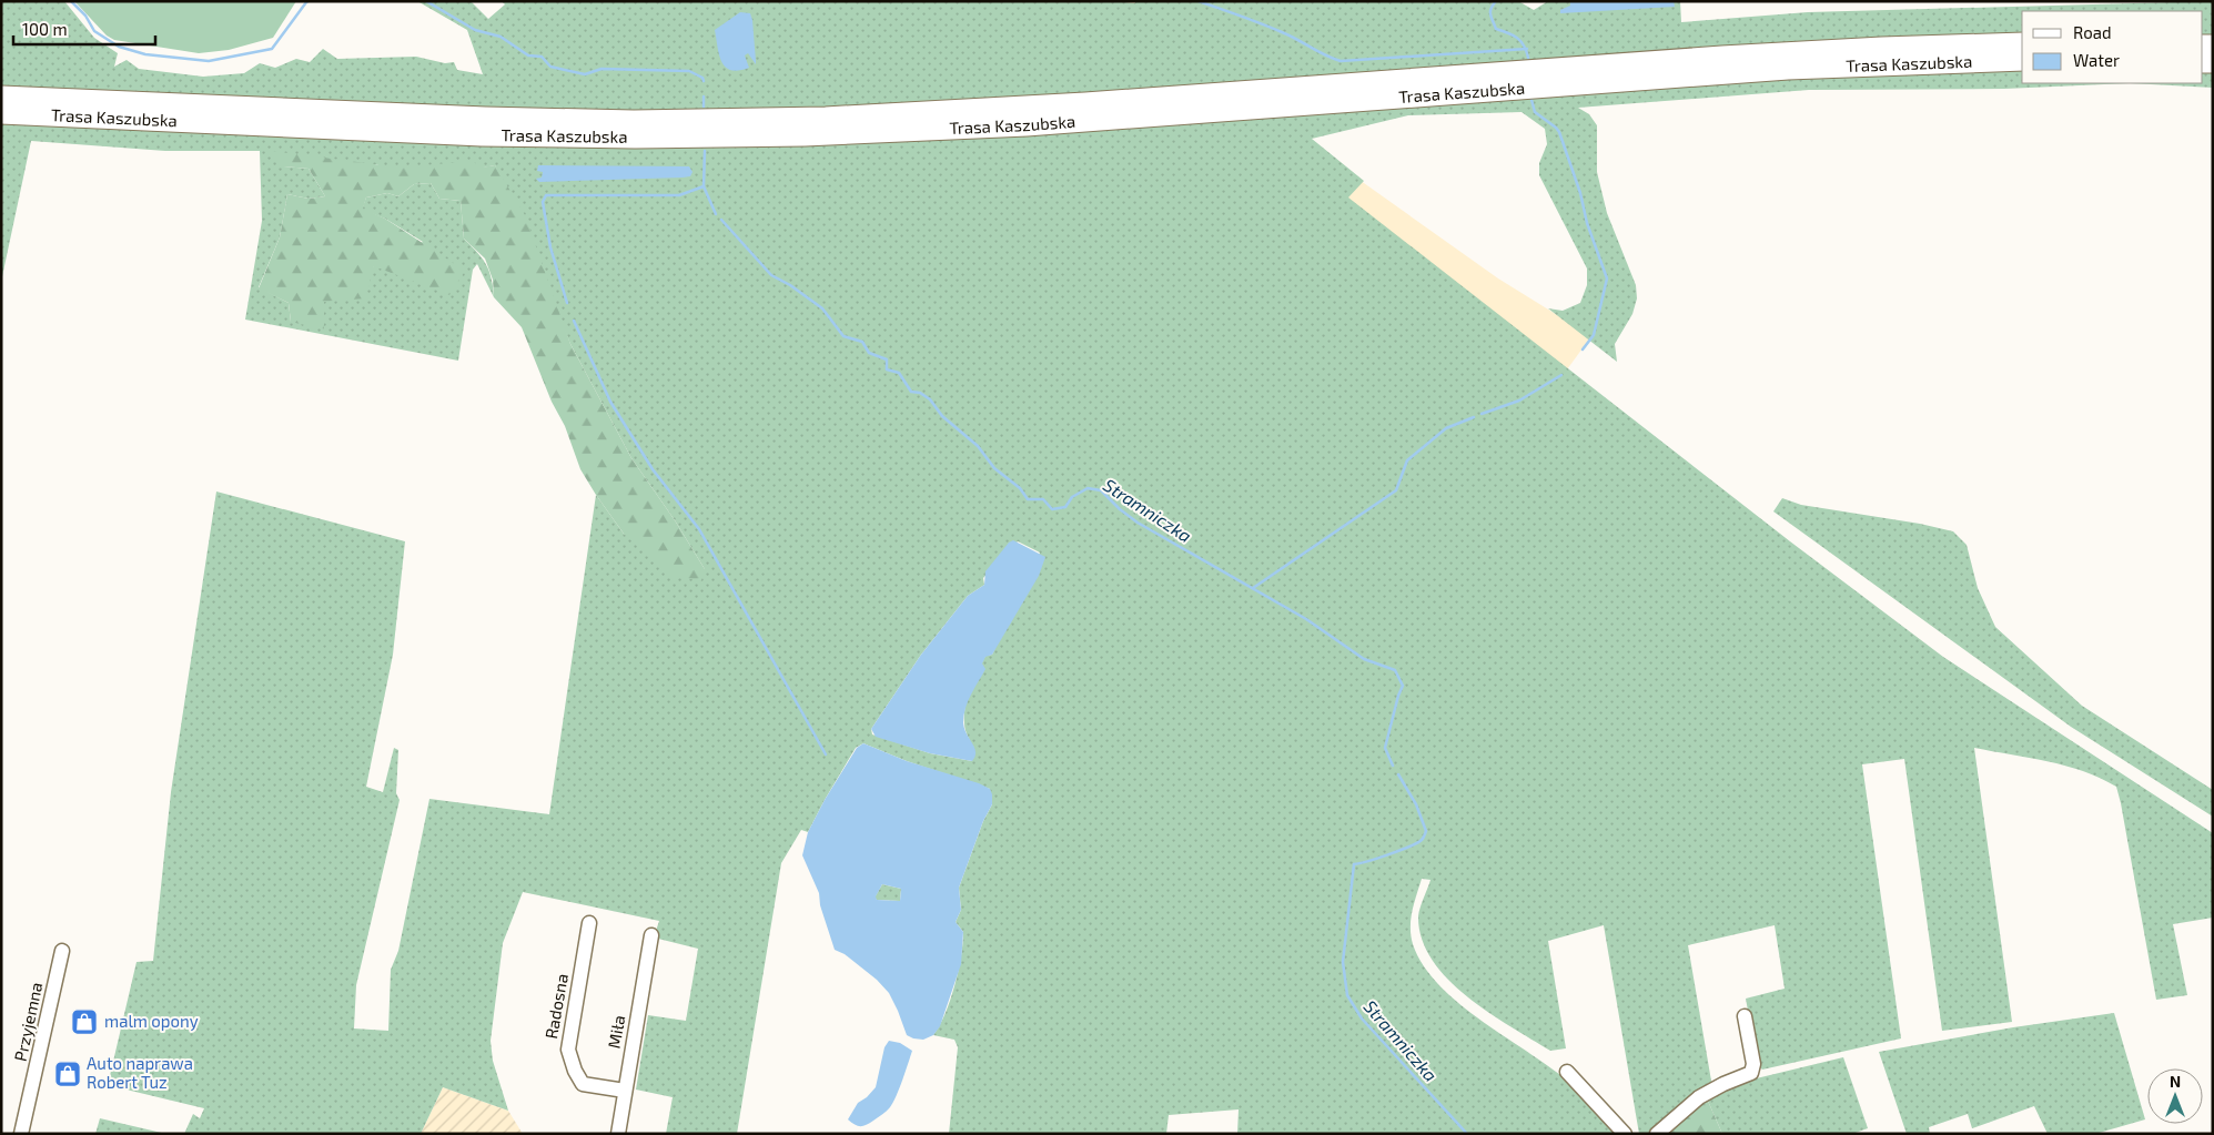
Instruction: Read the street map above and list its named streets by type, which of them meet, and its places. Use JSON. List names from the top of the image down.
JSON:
{
  "streets": {
    "highway": ["Trasa Kaszubska"],
    "street": ["Radosna", "Przyjemna", "Miła"]
  },
  "crossings": [
    ["Radosna", "Miła"]
  ],
  "water": ["Stramniczka"],
  "places": {
    "shop": ["malm opony", "Auto naprawa Robert Tuz"]
  },
  "legend": ["Road", "Water"],
  "scale_bar": "100 m",
  "north": "top"
}
